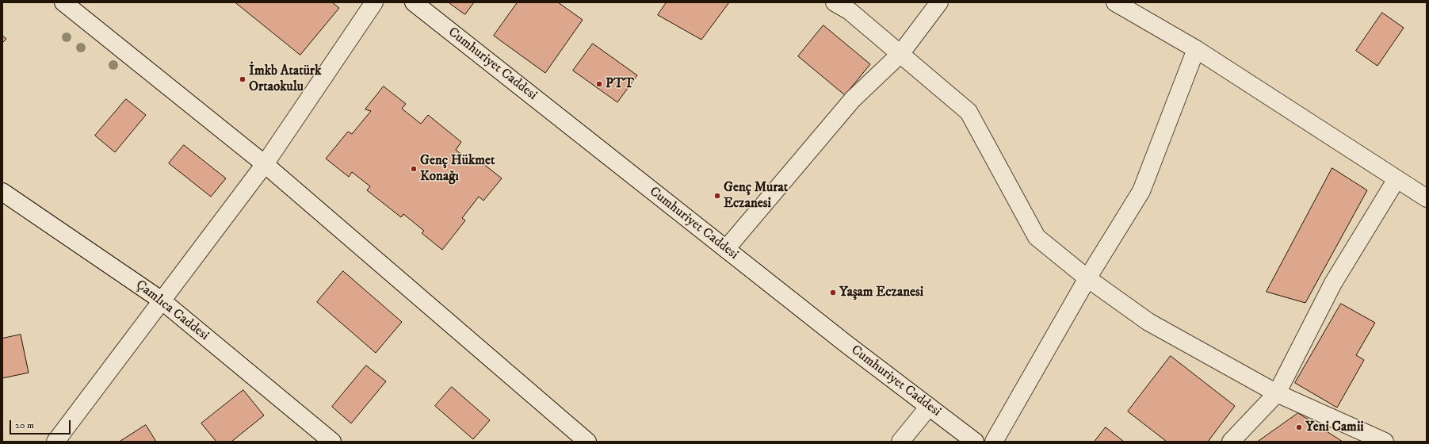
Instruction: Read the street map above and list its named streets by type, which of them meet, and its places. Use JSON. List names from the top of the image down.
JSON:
{
  "streets": {
    "street": ["Cumhuriyet Caddesi", "Çamlıca Caddesi"]
  },
  "places": [
    "İmkb Atatürk Ortaokulu",
    "PTT",
    "Genç Hükmet Konağı",
    "Genç Murat Eczanesi",
    "Yaşam Eczanesi",
    "Yeni Camii"
  ],
  "scale_bar": "20 m"
}
